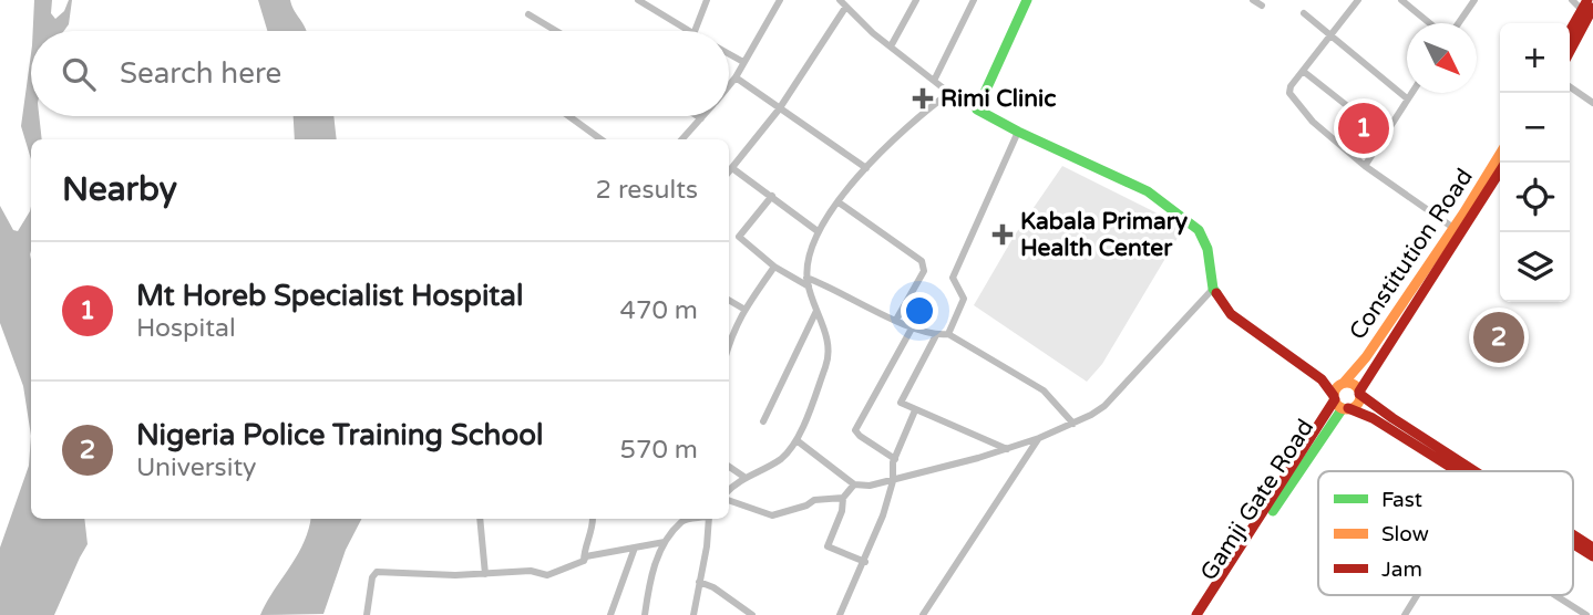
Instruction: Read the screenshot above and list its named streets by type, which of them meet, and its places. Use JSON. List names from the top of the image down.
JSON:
{
  "streets": {
    "main road": ["Constitution Road", "Gamji Gate Road"]
  },
  "crossings": [
    ["Constitution Road", "Gamji Gate Road"]
  ],
  "places": {
    "health": ["Rimi Clinic", "Kabala Primary Health Center"]
  },
  "legend": ["Fast", "Slow", "Jam"],
  "north": "bottom right",
  "page": {
    "map_buttons": ["+", "−"],
    "search": "Search here",
    "pins": ["1", "2"],
    "heading": ["Nearby", "2 results"],
    "list": [
      {
        "mark": "1",
        "name": "Mt Horeb Specialist Hospital",
        "note": "Hospital",
        "value": "470 m"
      },
      {
        "mark": "2",
        "name": "Nigeria Police Training School",
        "note": "University",
        "value": "570 m"
      }
    ]
  }
}
